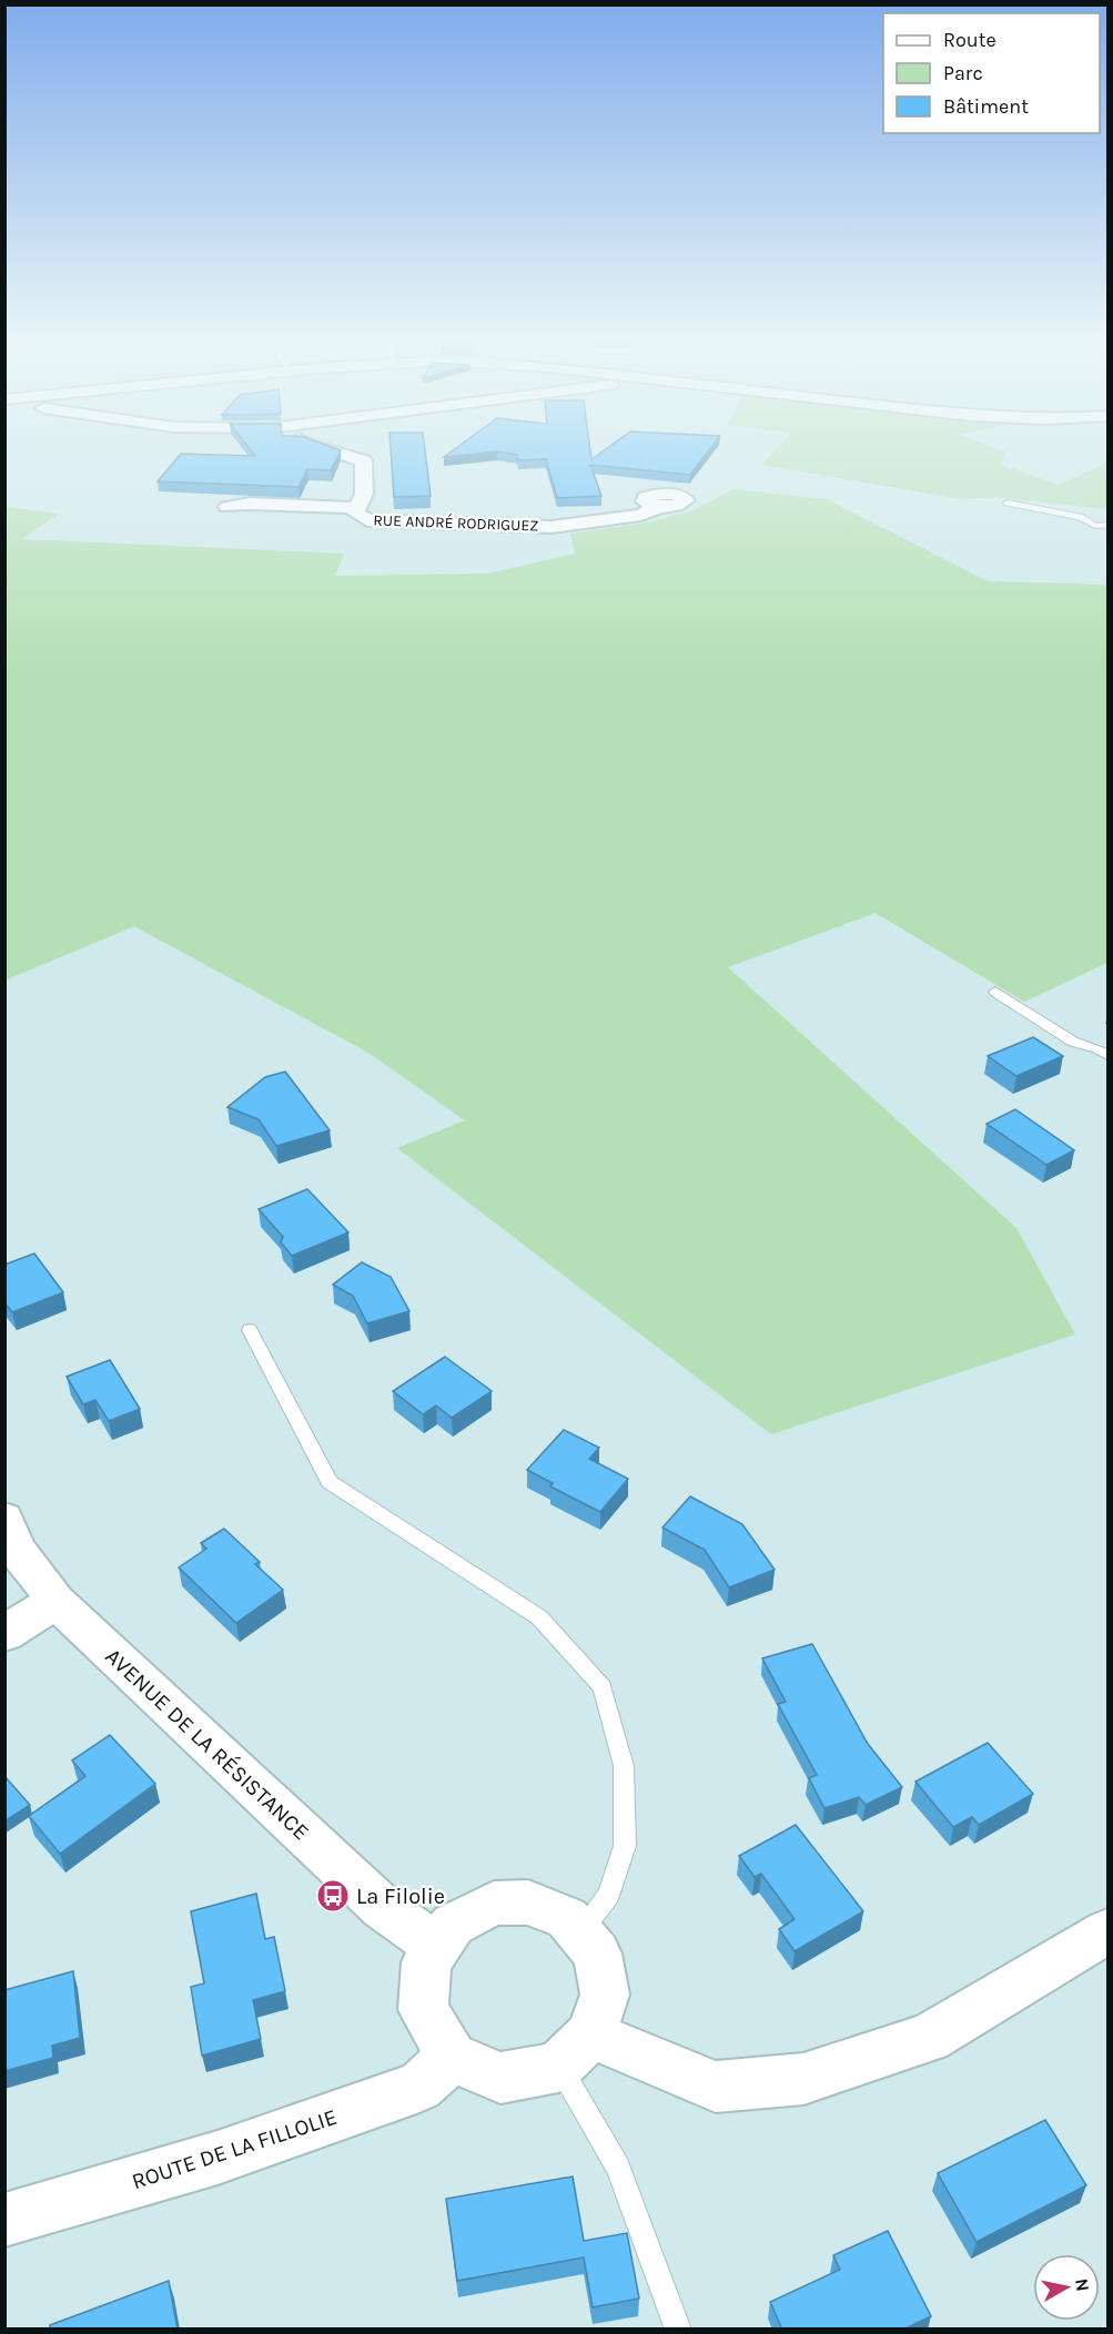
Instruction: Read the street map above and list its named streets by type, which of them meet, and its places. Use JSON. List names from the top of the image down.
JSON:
{
  "streets": {
    "street": ["RUE ANDRÉ RODRIGUEZ", "AVENUE DE LA RÉSISTANCE", "ROUTE DE LA FILLOLIE"]
  },
  "crossings": [
    ["AVENUE DE LA RÉSISTANCE", "ROUTE DE LA FILLOLIE"]
  ],
  "places": {
    "bus stop": ["La Filolie"]
  },
  "legend": ["Route", "Parc", "Bâtiment"],
  "north": "right"
}
